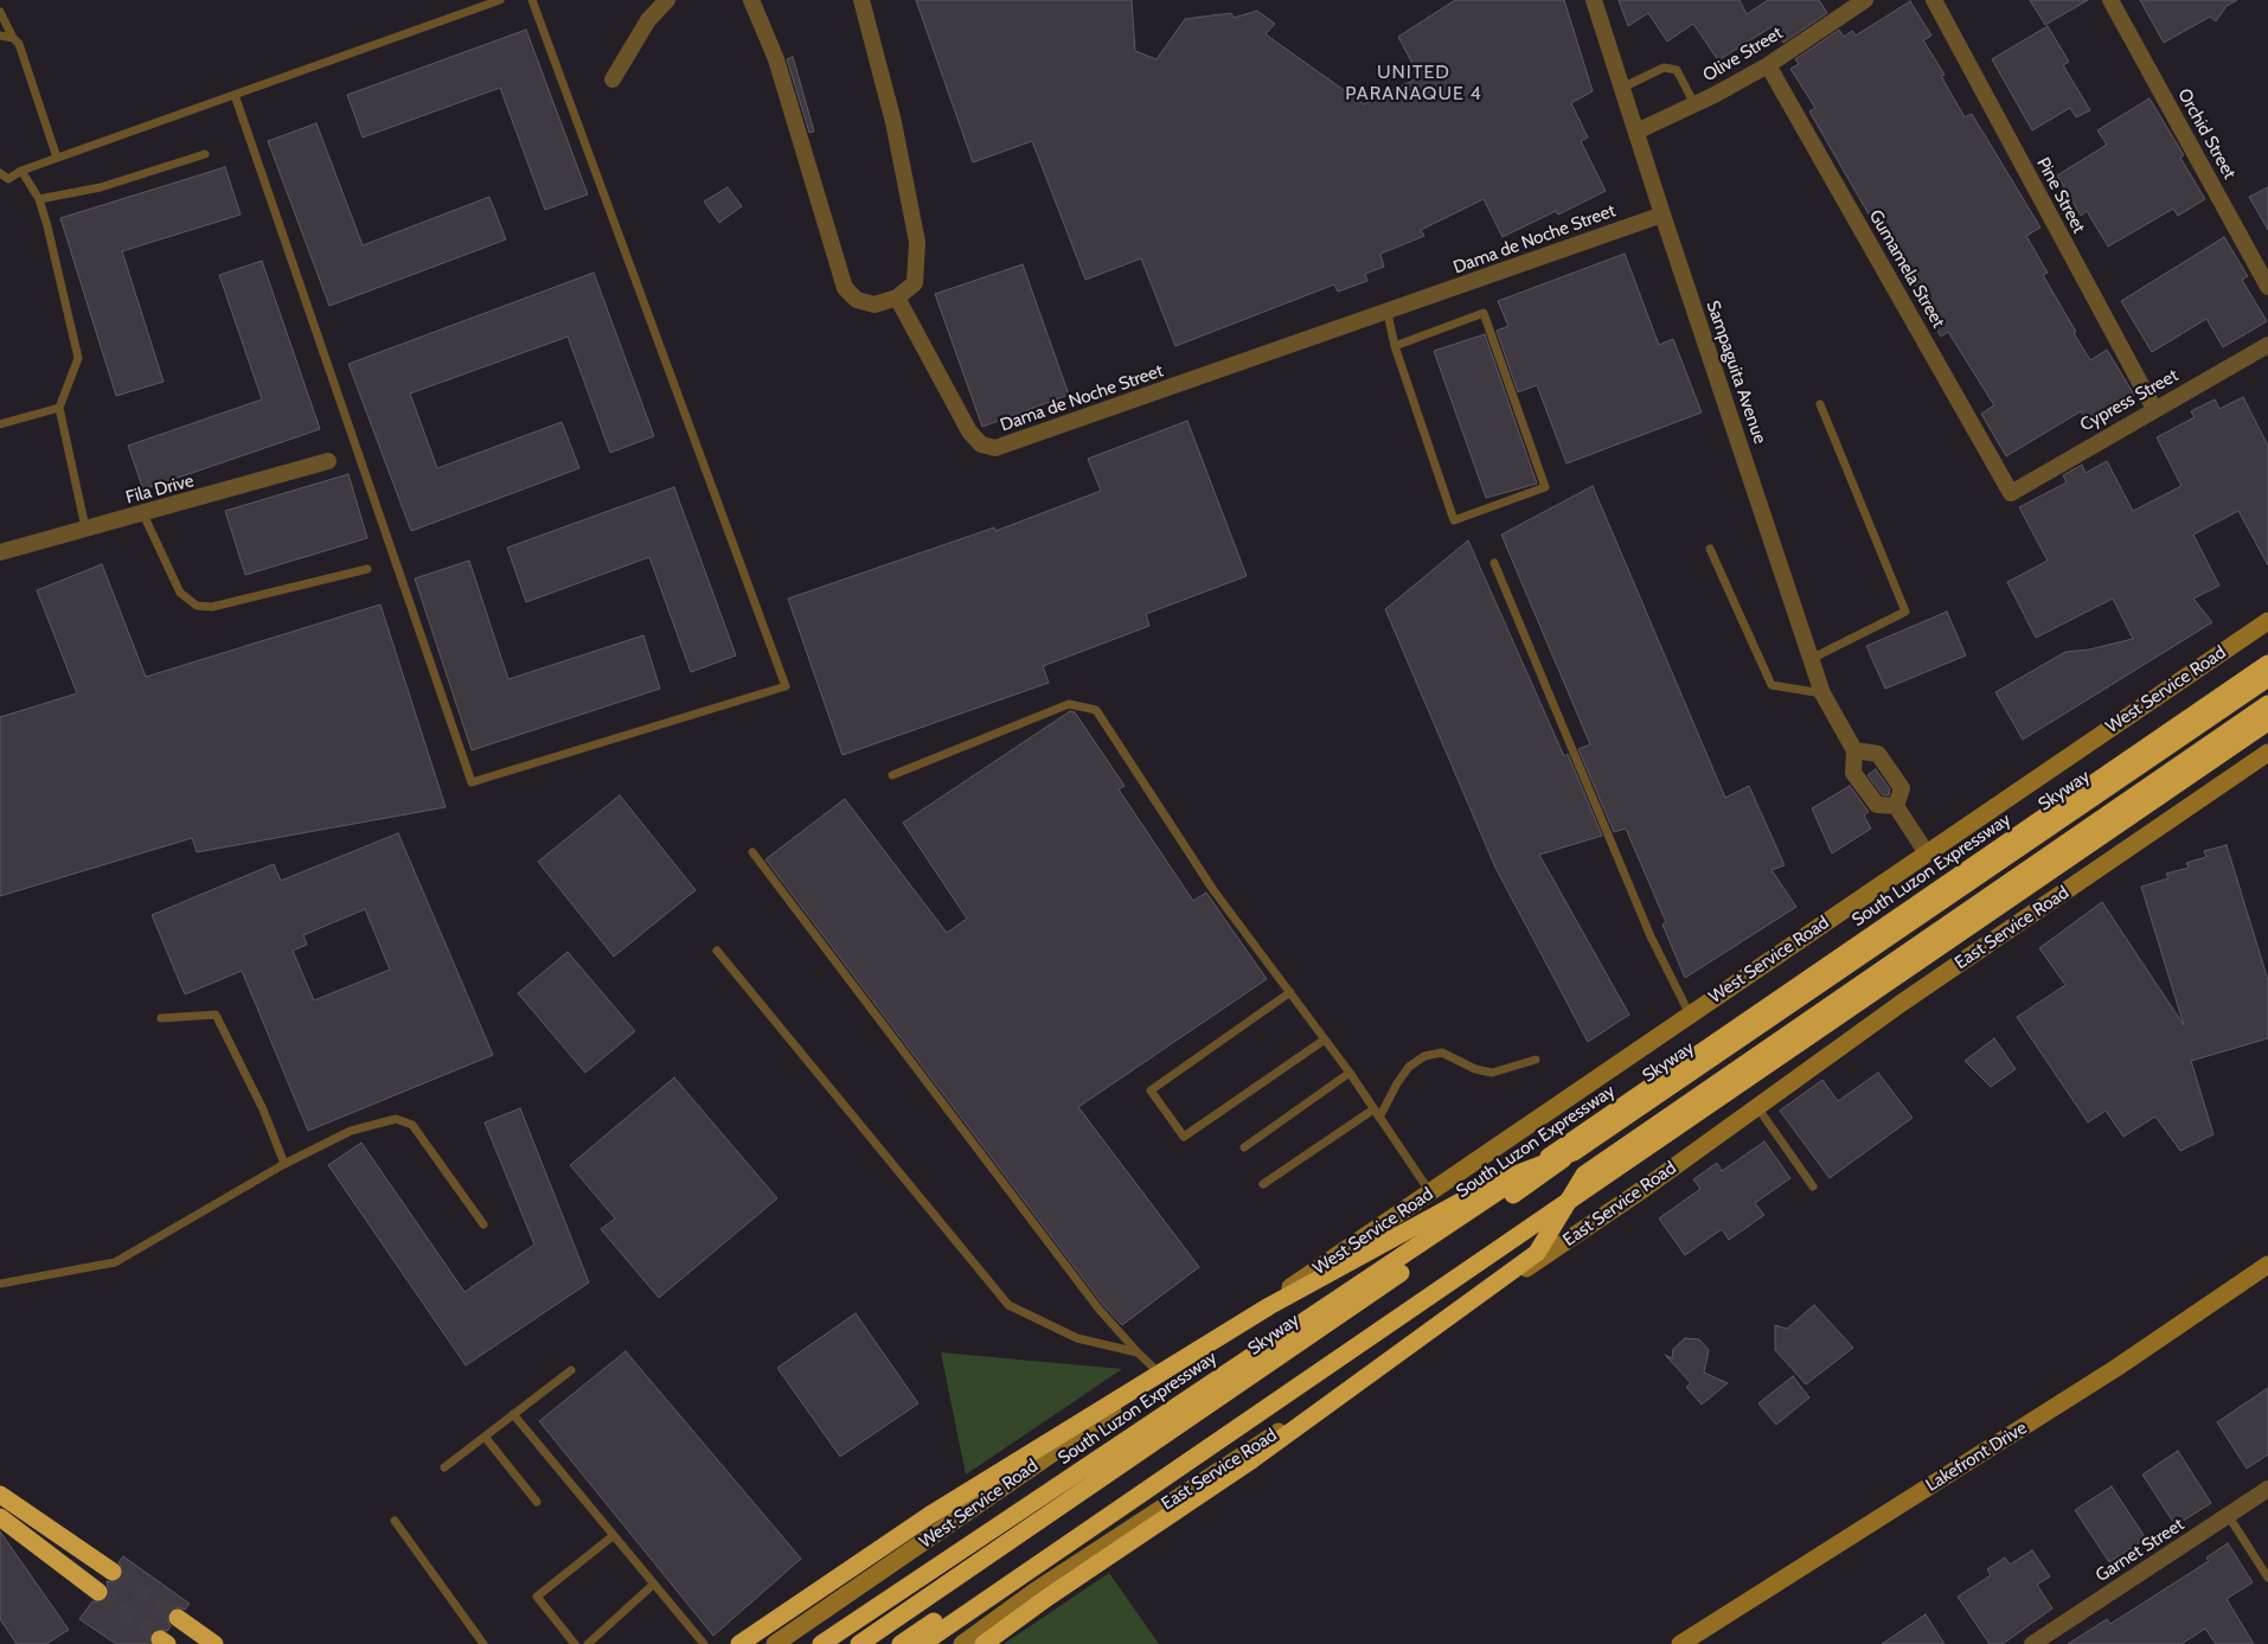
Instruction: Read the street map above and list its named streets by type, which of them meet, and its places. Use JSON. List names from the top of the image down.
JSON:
{
  "streets": {
    "highway": ["Skyway", "South Luzon Expressway"],
    "main road": ["West Service Road", "East Service Road", "Lakefront Drive"],
    "street": [
      "Olive Street",
      "Orchid Street",
      "Pine Street",
      "Dama de Noche Street",
      "Gumamela Street",
      "Sampaguita Avenue",
      "Cypress Street",
      "Fila Drive",
      "Garnet Street"
    ]
  },
  "crossings": [
    ["Olive Street", "Gumamela Street"],
    ["Olive Street", "Sampaguita Avenue"],
    ["Pine Street", "Cypress Street"],
    ["Dama de Noche Street", "Sampaguita Avenue"],
    ["Gumamela Street", "Cypress Street"]
  ],
  "districts": ["UNITED PARANAQUE 4"]
}
